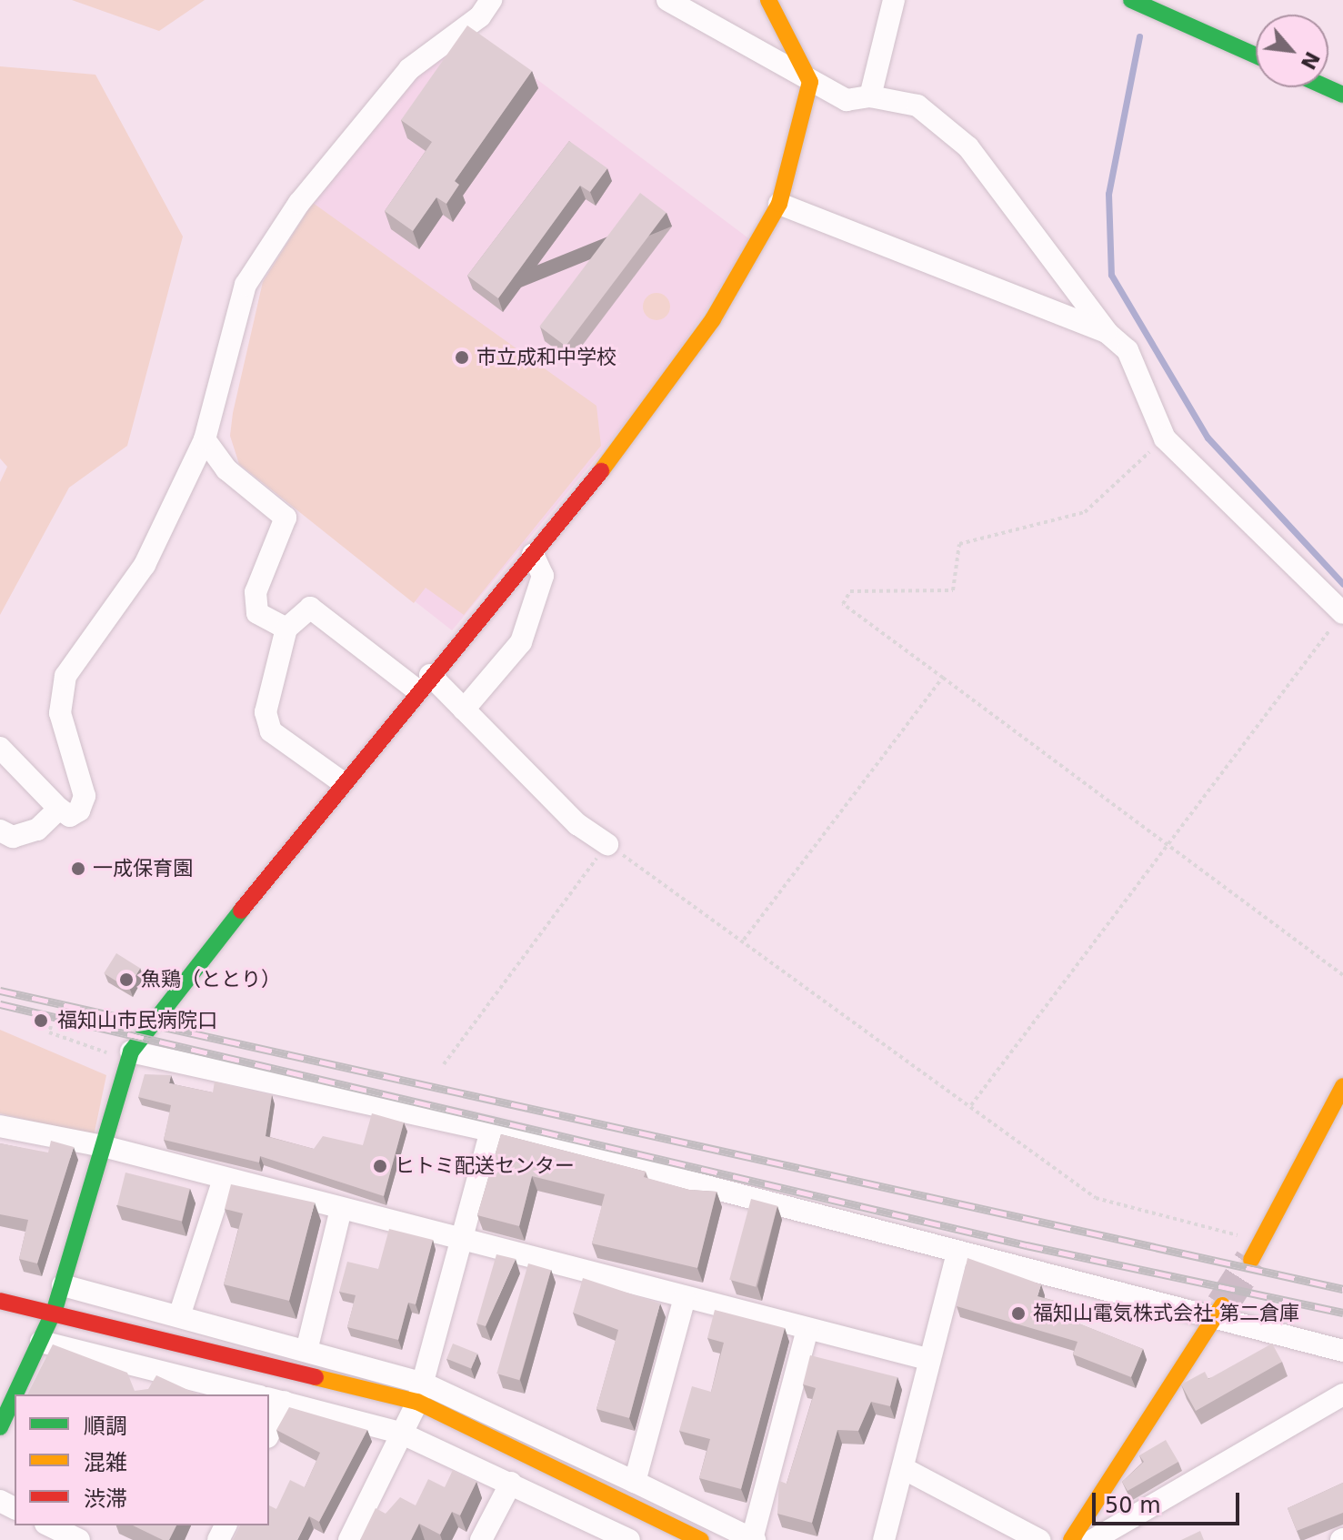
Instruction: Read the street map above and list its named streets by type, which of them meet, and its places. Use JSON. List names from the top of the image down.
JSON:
{
  "places": [
    "市立成和中学校",
    "一成保育園",
    "魚鶏（ととり）",
    "福知山市民病院口",
    "ヒトミ配送センター",
    "福知山電気株式会社 第二倉庫"
  ],
  "legend": ["順調", "混雑", "渋滞"],
  "scale_bar": "50 m",
  "north": "bottom right"
}
